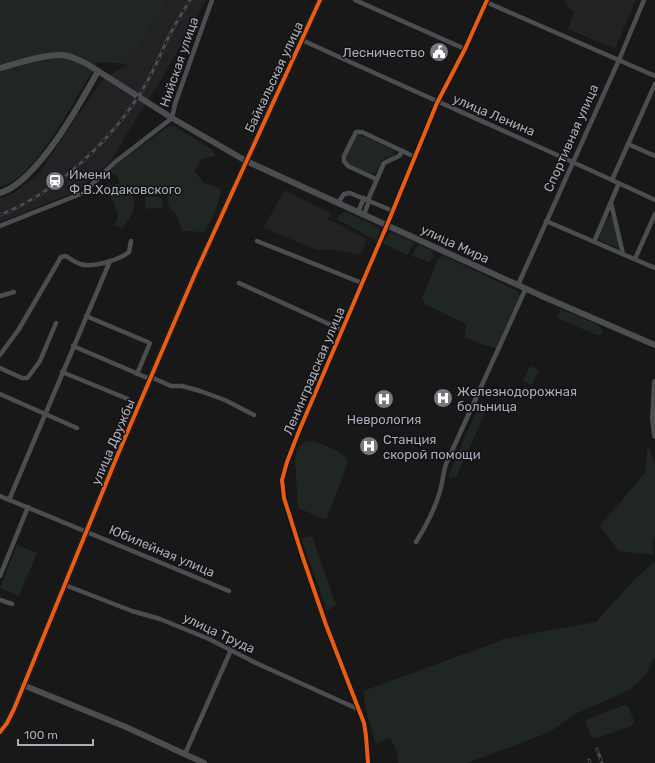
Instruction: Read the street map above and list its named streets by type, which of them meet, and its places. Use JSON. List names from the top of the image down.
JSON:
{
  "streets": {
    "street": [
      "Нийская улица",
      "Байкальская улица",
      "улица Ленина",
      "Спортивная улица",
      "улица Мира",
      "Ленинградская улица",
      "улица Дружбы",
      "Юбилейная улица",
      "улица Труда"
    ]
  },
  "crossings": [
    ["Нийская улица", "улица Мира"],
    ["Байкальская улица", "улица Ленина"],
    ["Байкальская улица", "улица Мира"],
    ["Байкальская улица", "улица Дружбы"],
    ["улица Ленина", "Спортивная улица"],
    ["улица Ленина", "Ленинградская улица"],
    ["Спортивная улица", "улица Мира"],
    ["улица Мира", "Ленинградская улица"],
    ["улица Мира", "улица Дружбы"],
    ["Ленинградская улица", "улица Труда"],
    ["улица Дружбы", "Юбилейная улица"],
    ["улица Дружбы", "улица Труда"]
  ],
  "places": {
    "public building": ["Лесничество"],
    "station": ["Имени Ф.В.Ходаковского"],
    "hospital": ["Железнодорожная больница", "Неврология", "Станция скорой помощи"]
  },
  "scale_bar": "100 m"
}
